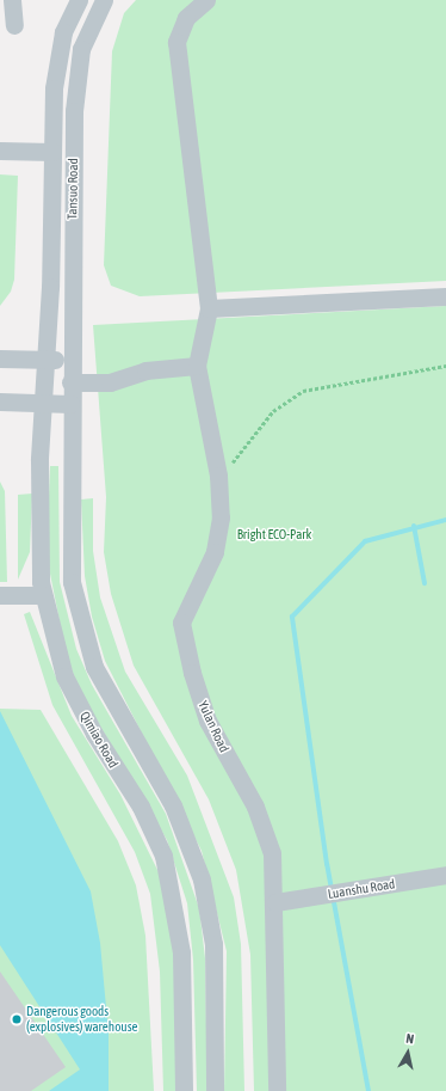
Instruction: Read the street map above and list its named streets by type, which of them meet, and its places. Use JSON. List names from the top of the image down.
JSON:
{
  "streets": {
    "street": [
      "Tansuo Road",
      "Yulan Road",
      "Qimiao Road",
      "Luanshu Road"
    ]
  },
  "crossings": [
    ["Tansuo Road", "Qimiao Road"],
    ["Yulan Road", "Luanshu Road"]
  ],
  "parks": ["Bright ECO-Park"],
  "places": ["Dangerous goods (explosives) warehouse"],
  "north": "top"
}
